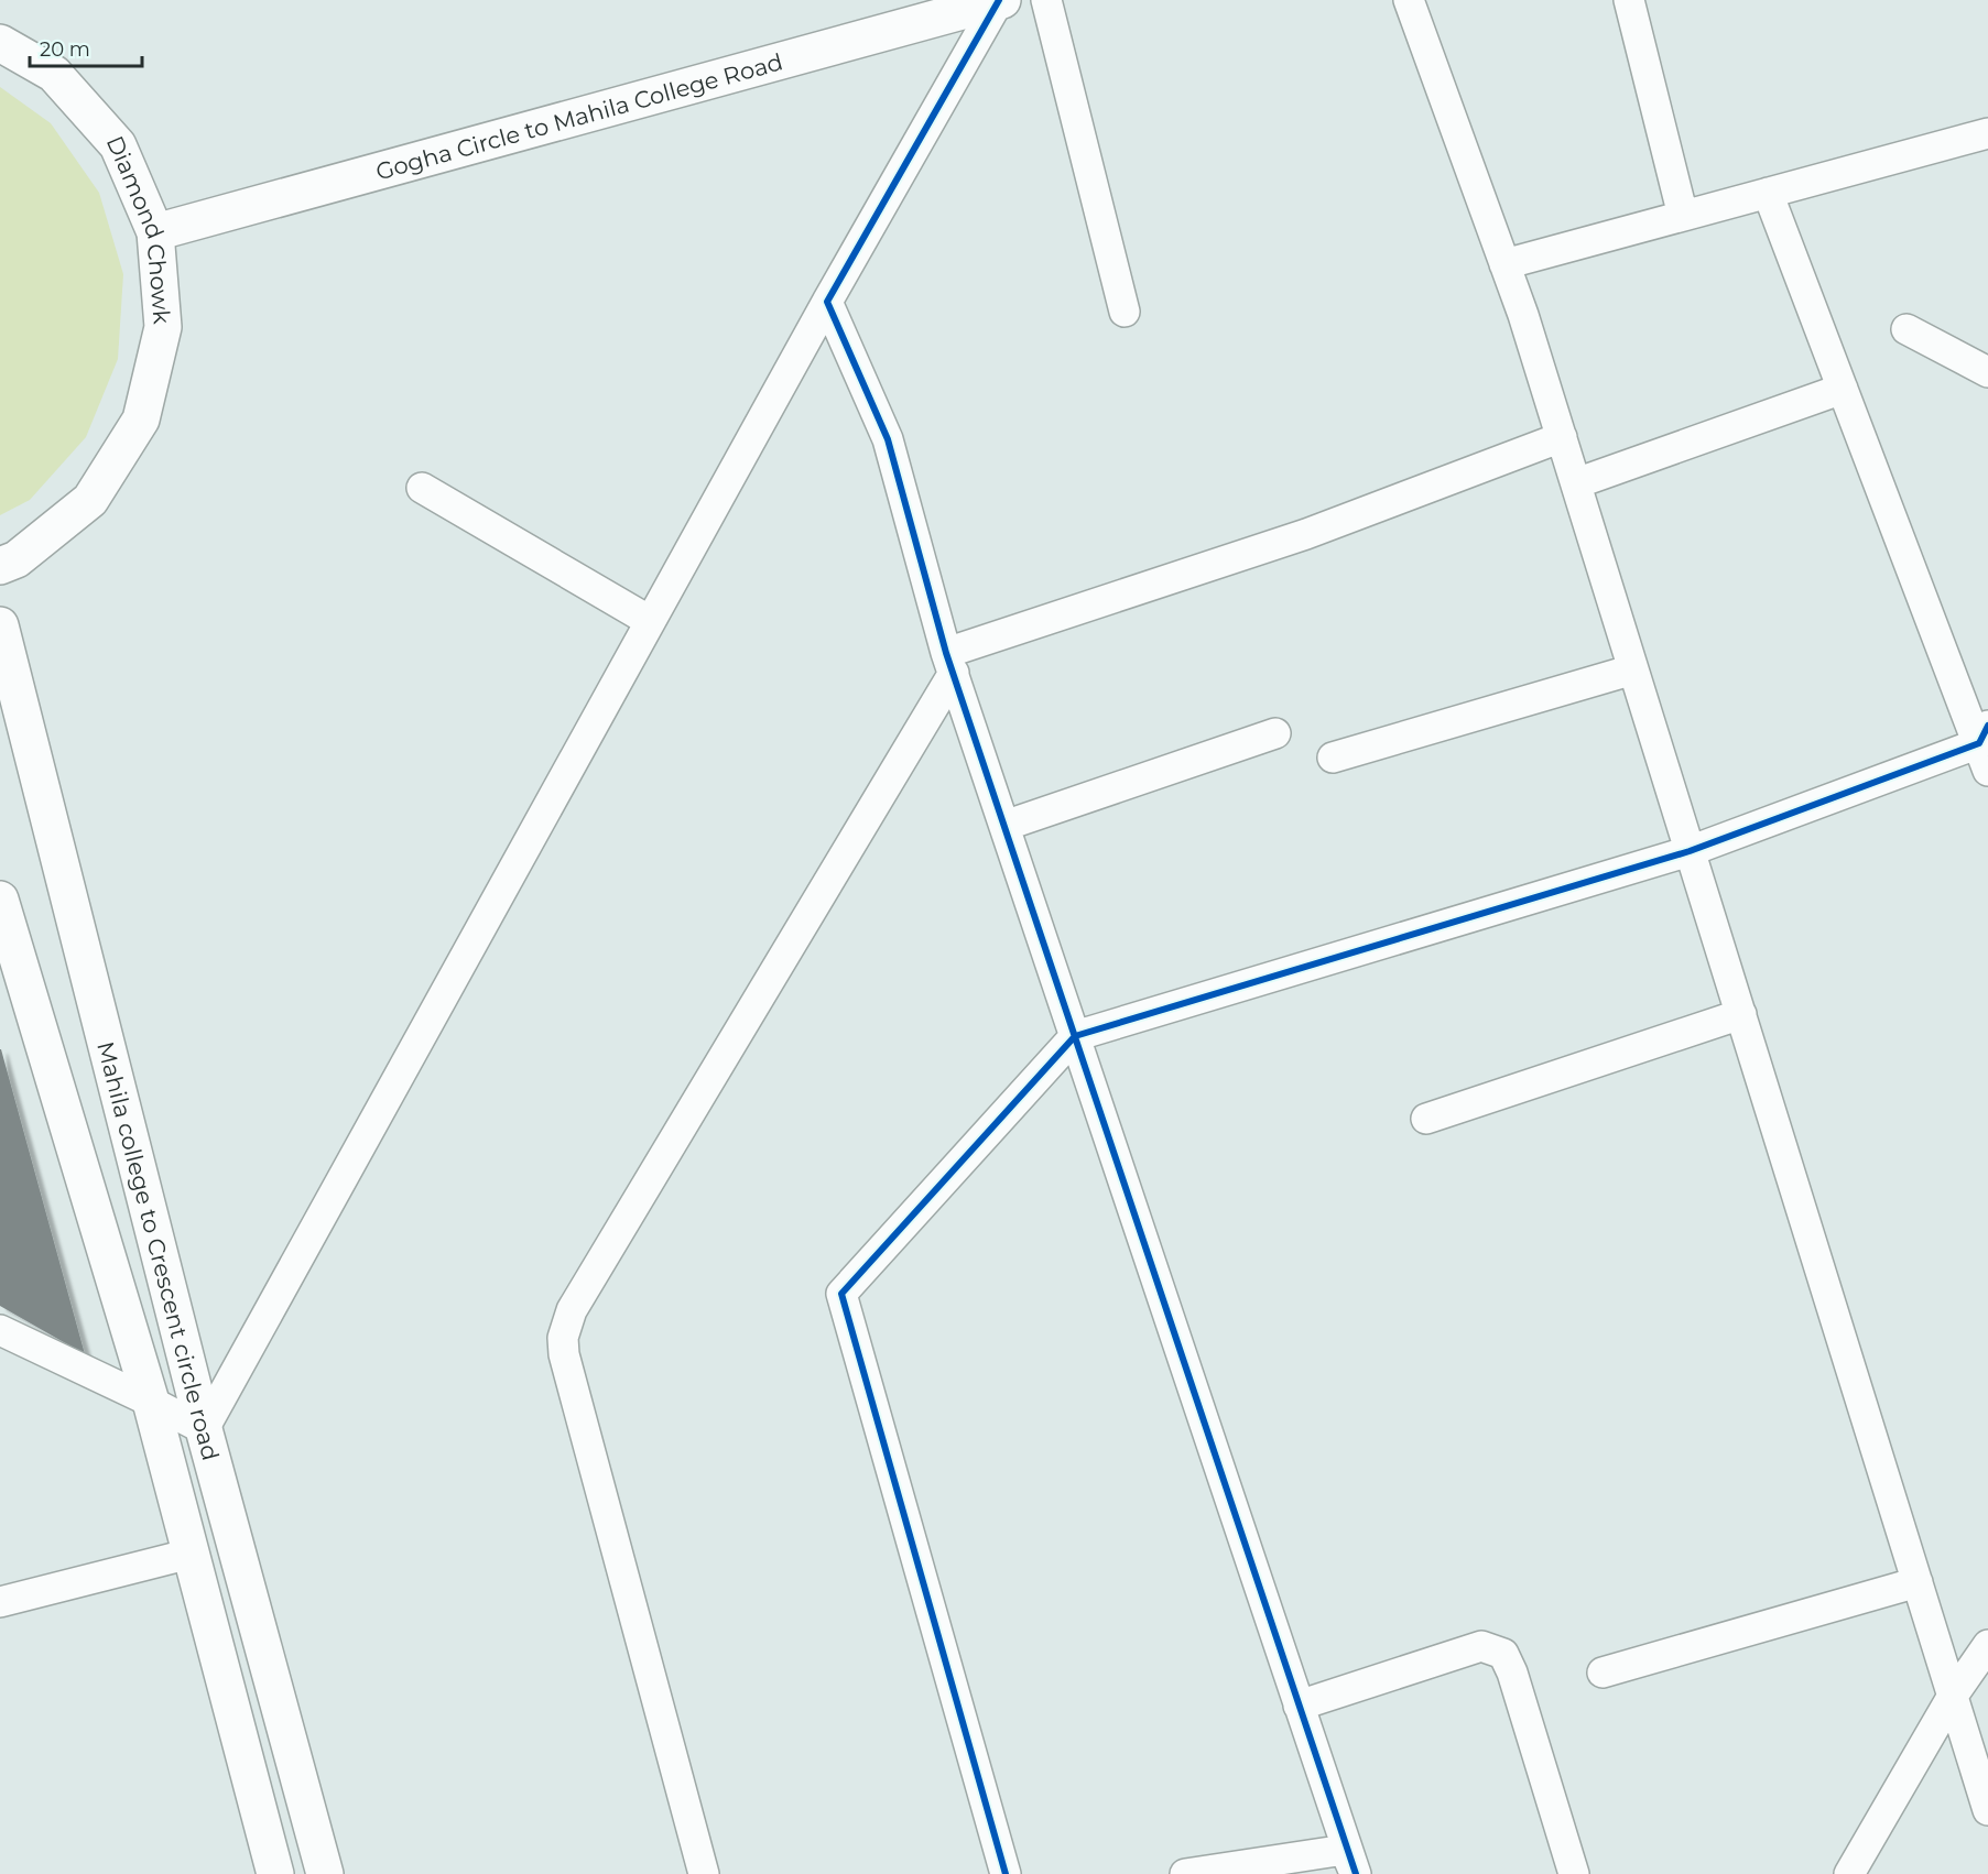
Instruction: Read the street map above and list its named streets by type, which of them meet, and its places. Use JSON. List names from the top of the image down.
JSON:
{
  "streets": {
    "main road": ["Gogha Circle to Mahila College Road", "Diamond Chowk", "Mahila college to Crescent circle road"]
  },
  "crossings": [
    ["Gogha Circle to Mahila College Road", "Diamond Chowk"]
  ],
  "scale_bar": "20 m"
}
